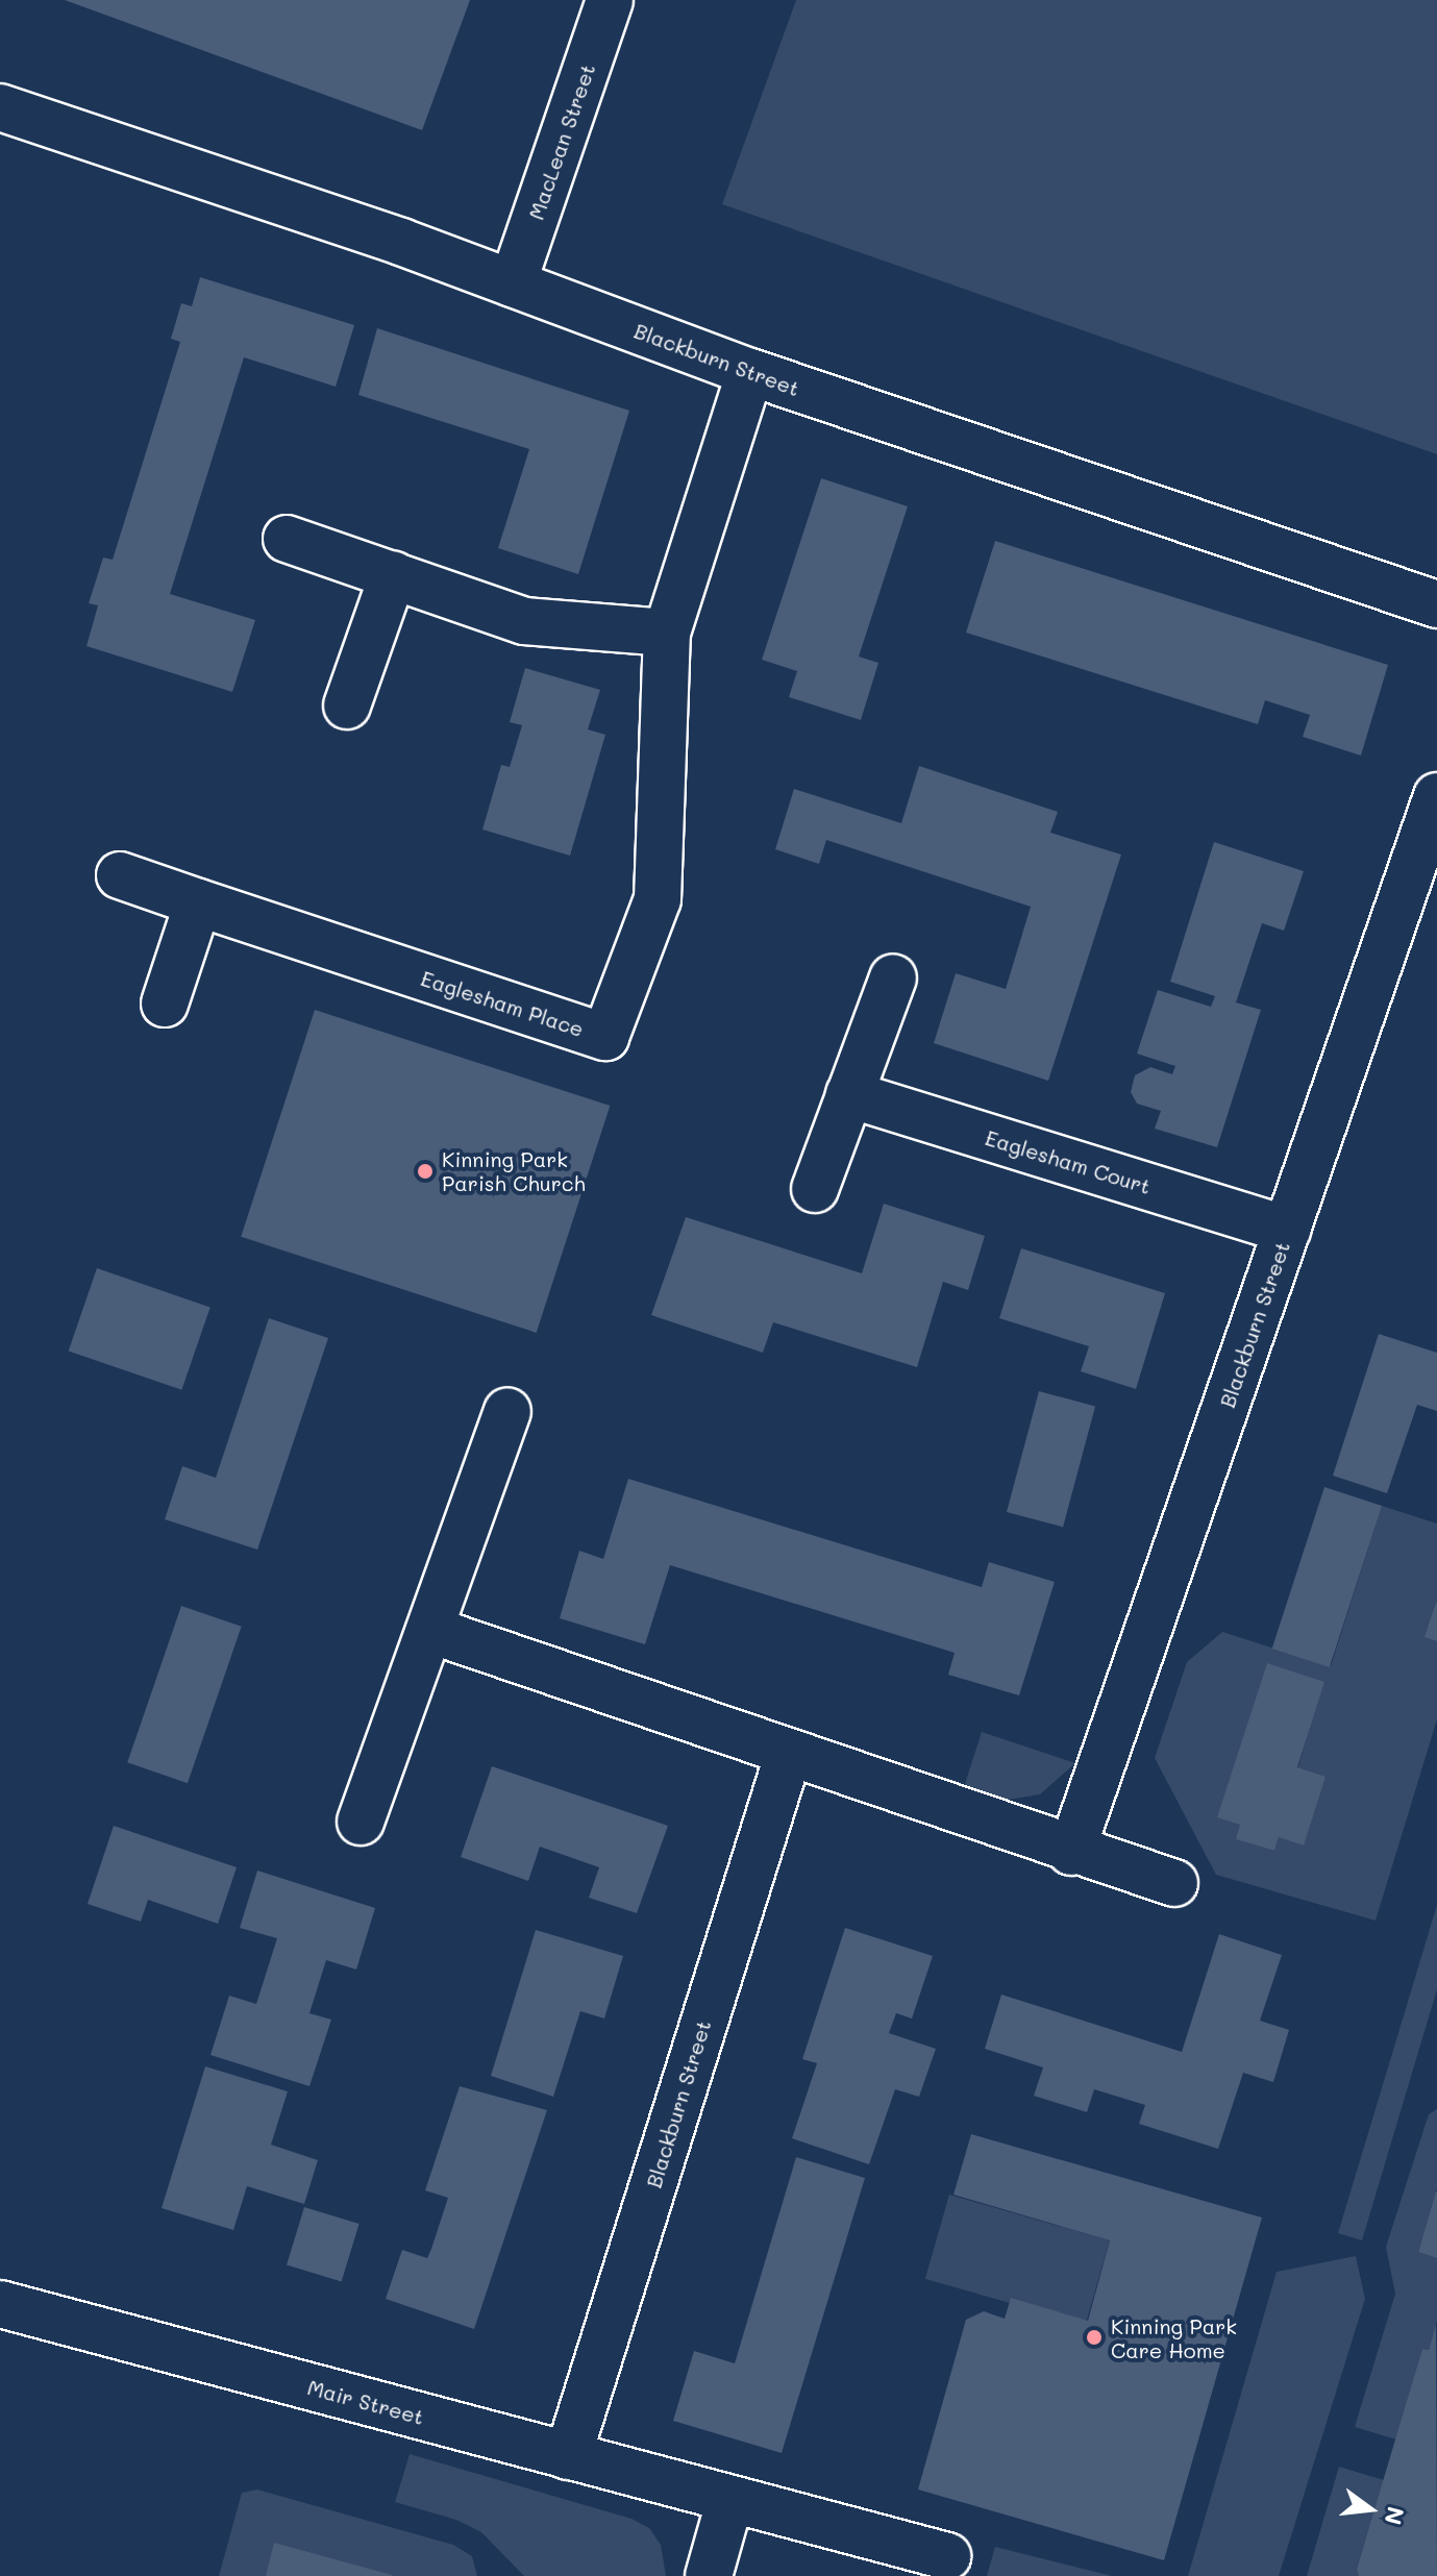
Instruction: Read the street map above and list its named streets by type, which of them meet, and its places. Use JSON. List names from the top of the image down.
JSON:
{
  "streets": {
    "street": [
      "MacLean Street",
      "Blackburn Street",
      "Eaglesham Place",
      "Eaglesham Court",
      "Mair Street"
    ]
  },
  "crossings": [
    ["MacLean Street", "Blackburn Street"],
    ["Blackburn Street", "Eaglesham Place"],
    ["Blackburn Street", "Eaglesham Court"],
    ["Blackburn Street", "Mair Street"]
  ],
  "places": ["Kinning Park Parish Church", "Kinning Park Care Home"],
  "north": "right"
}
